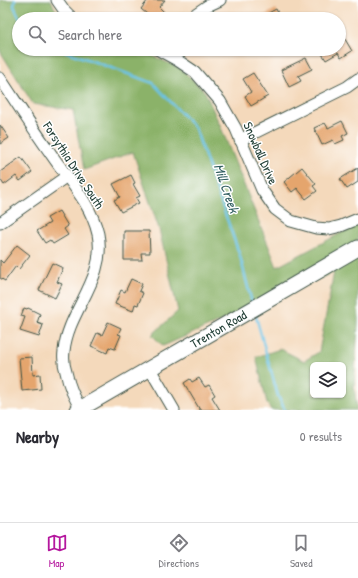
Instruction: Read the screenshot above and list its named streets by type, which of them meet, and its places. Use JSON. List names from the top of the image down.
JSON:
{
  "streets": {
    "main road": ["Trenton Road"],
    "street": ["Snowball Drive", "Forsythia Drive South"]
  },
  "crossings": [
    ["Forsythia Drive South", "Trenton Road"]
  ],
  "water": ["Mill Creek"],
  "page": {
    "search": "Search here",
    "heading": ["Nearby", "0 results"],
    "nav": ["Map", "Directions", "Saved"]
  }
}
